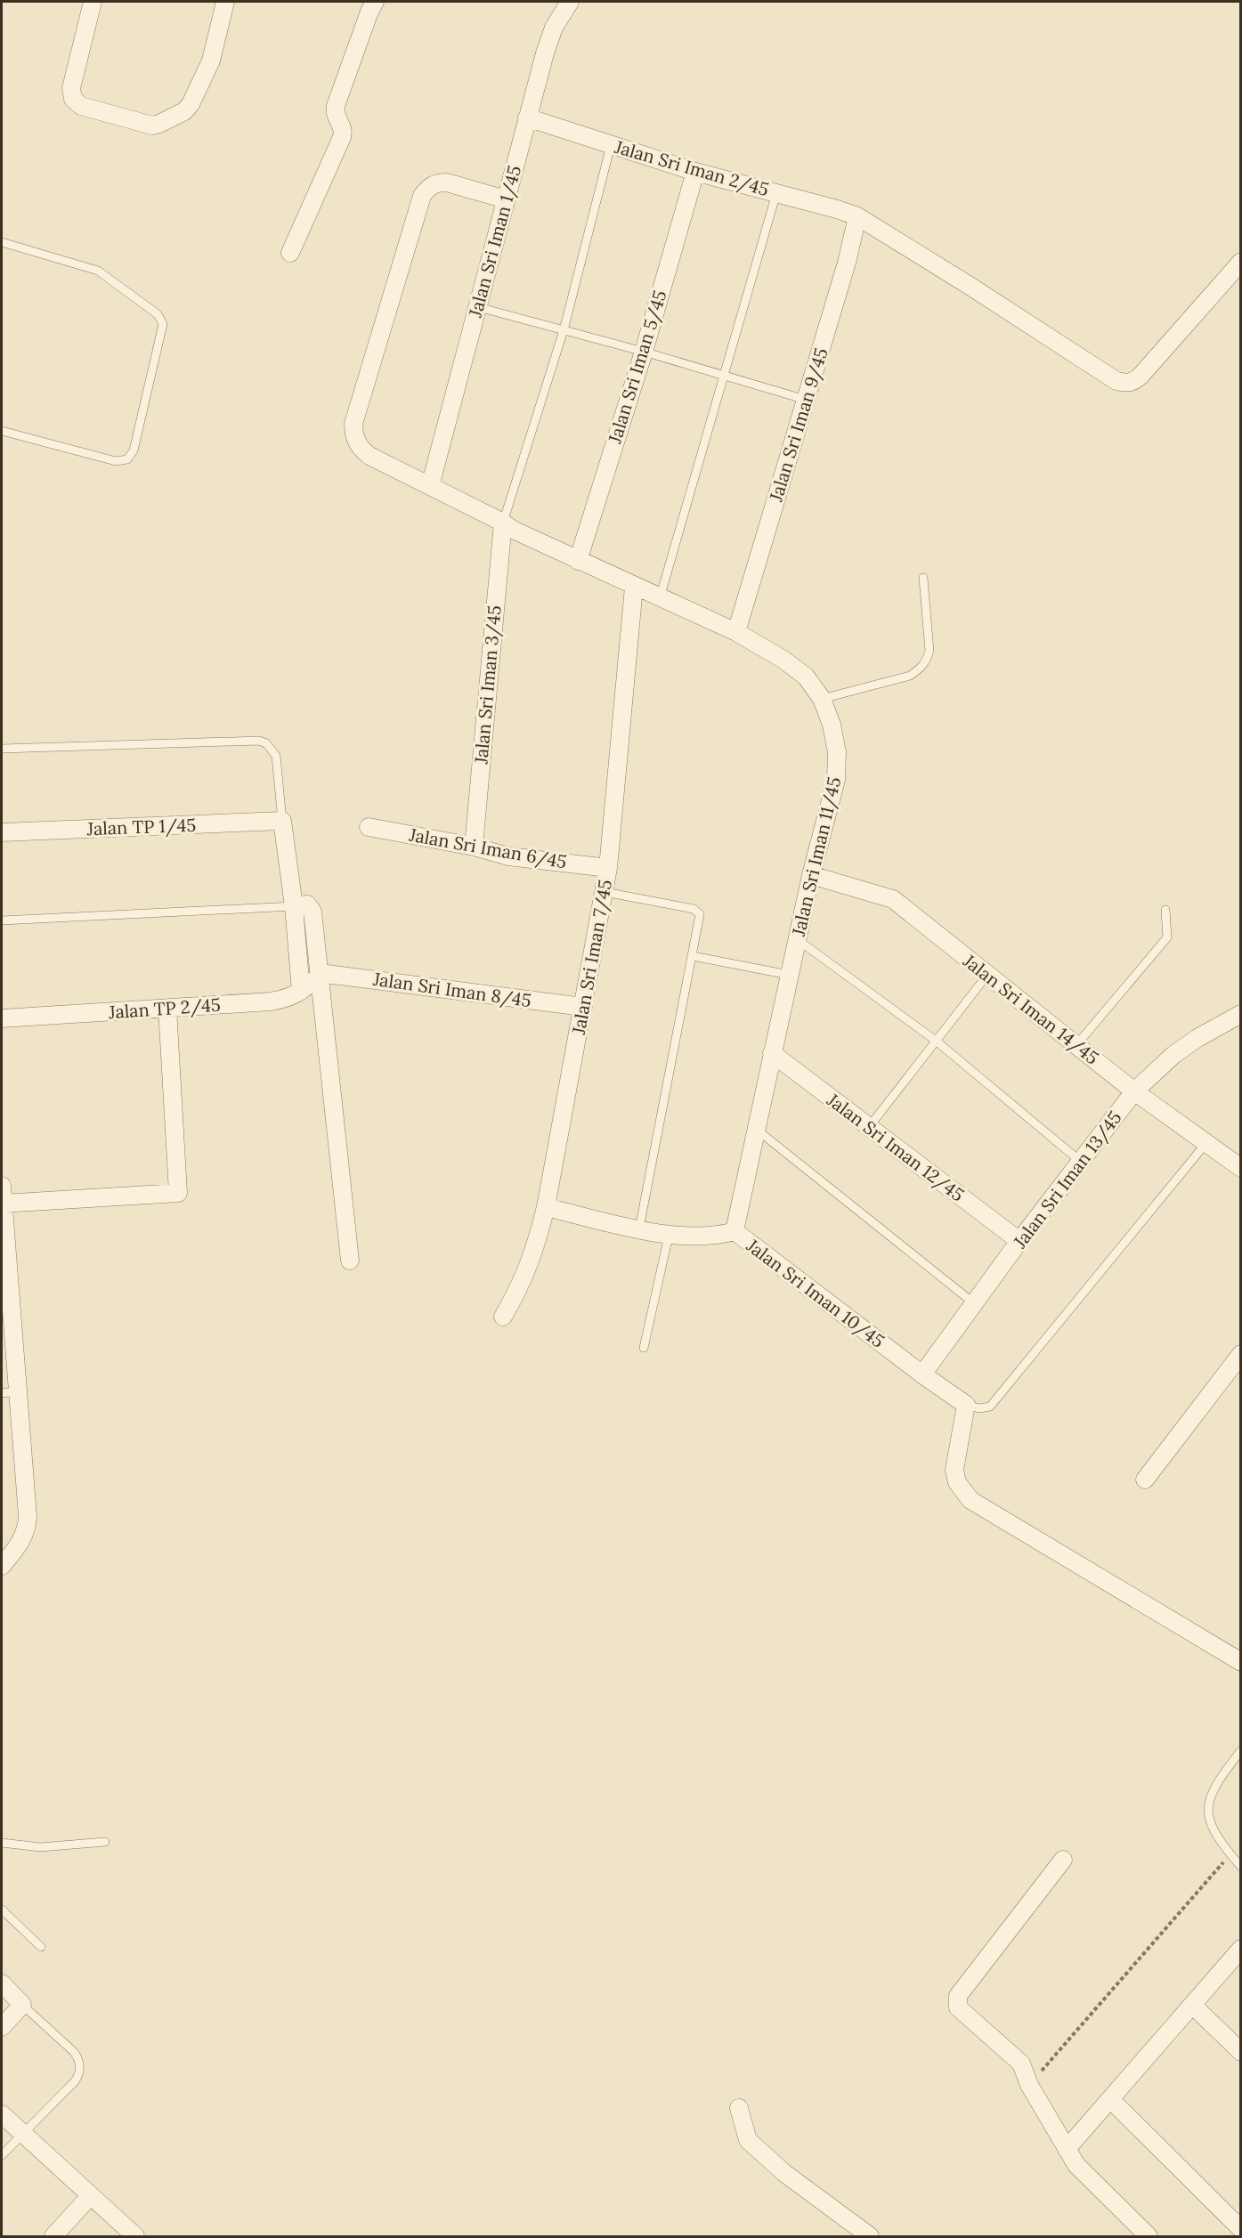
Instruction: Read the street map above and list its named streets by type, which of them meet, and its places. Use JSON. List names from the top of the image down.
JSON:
{
  "streets": {
    "street": [
      "Jalan Sri Iman 2/45",
      "Jalan Sri Iman 1/45",
      "Jalan Sri Iman 5/45",
      "Jalan Sri Iman 9/45",
      "Jalan Sri Iman 3/45",
      "Jalan TP 1/45",
      "Jalan Sri Iman 6/45",
      "Jalan Sri Iman 11/45",
      "Jalan Sri Iman 7/45",
      "Jalan Sri Iman 8/45",
      "Jalan TP 2/45",
      "Jalan Sri Iman 14/45",
      "Jalan Sri Iman 12/45",
      "Jalan Sri Iman 13/45",
      "Jalan Sri Iman 10/45"
    ]
  },
  "crossings": [
    ["Jalan Sri Iman 2/45", "Jalan Sri Iman 1/45"],
    ["Jalan Sri Iman 2/45", "Jalan Sri Iman 5/45"],
    ["Jalan Sri Iman 2/45", "Jalan Sri Iman 9/45"],
    ["Jalan Sri Iman 1/45", "Jalan Sri Iman 11/45"],
    ["Jalan Sri Iman 5/45", "Jalan Sri Iman 11/45"],
    ["Jalan Sri Iman 9/45", "Jalan Sri Iman 11/45"],
    ["Jalan Sri Iman 3/45", "Jalan Sri Iman 6/45"],
    ["Jalan Sri Iman 3/45", "Jalan Sri Iman 11/45"],
    ["Jalan Sri Iman 6/45", "Jalan Sri Iman 7/45"],
    ["Jalan Sri Iman 11/45", "Jalan Sri Iman 7/45"],
    ["Jalan Sri Iman 11/45", "Jalan Sri Iman 14/45"],
    ["Jalan Sri Iman 11/45", "Jalan Sri Iman 12/45"],
    ["Jalan Sri Iman 11/45", "Jalan Sri Iman 10/45"],
    ["Jalan Sri Iman 7/45", "Jalan Sri Iman 8/45"],
    ["Jalan Sri Iman 7/45", "Jalan Sri Iman 10/45"],
    ["Jalan Sri Iman 8/45", "Jalan TP 2/45"],
    ["Jalan Sri Iman 14/45", "Jalan Sri Iman 13/45"],
    ["Jalan Sri Iman 12/45", "Jalan Sri Iman 13/45"],
    ["Jalan Sri Iman 13/45", "Jalan Sri Iman 10/45"]
  ]
}
